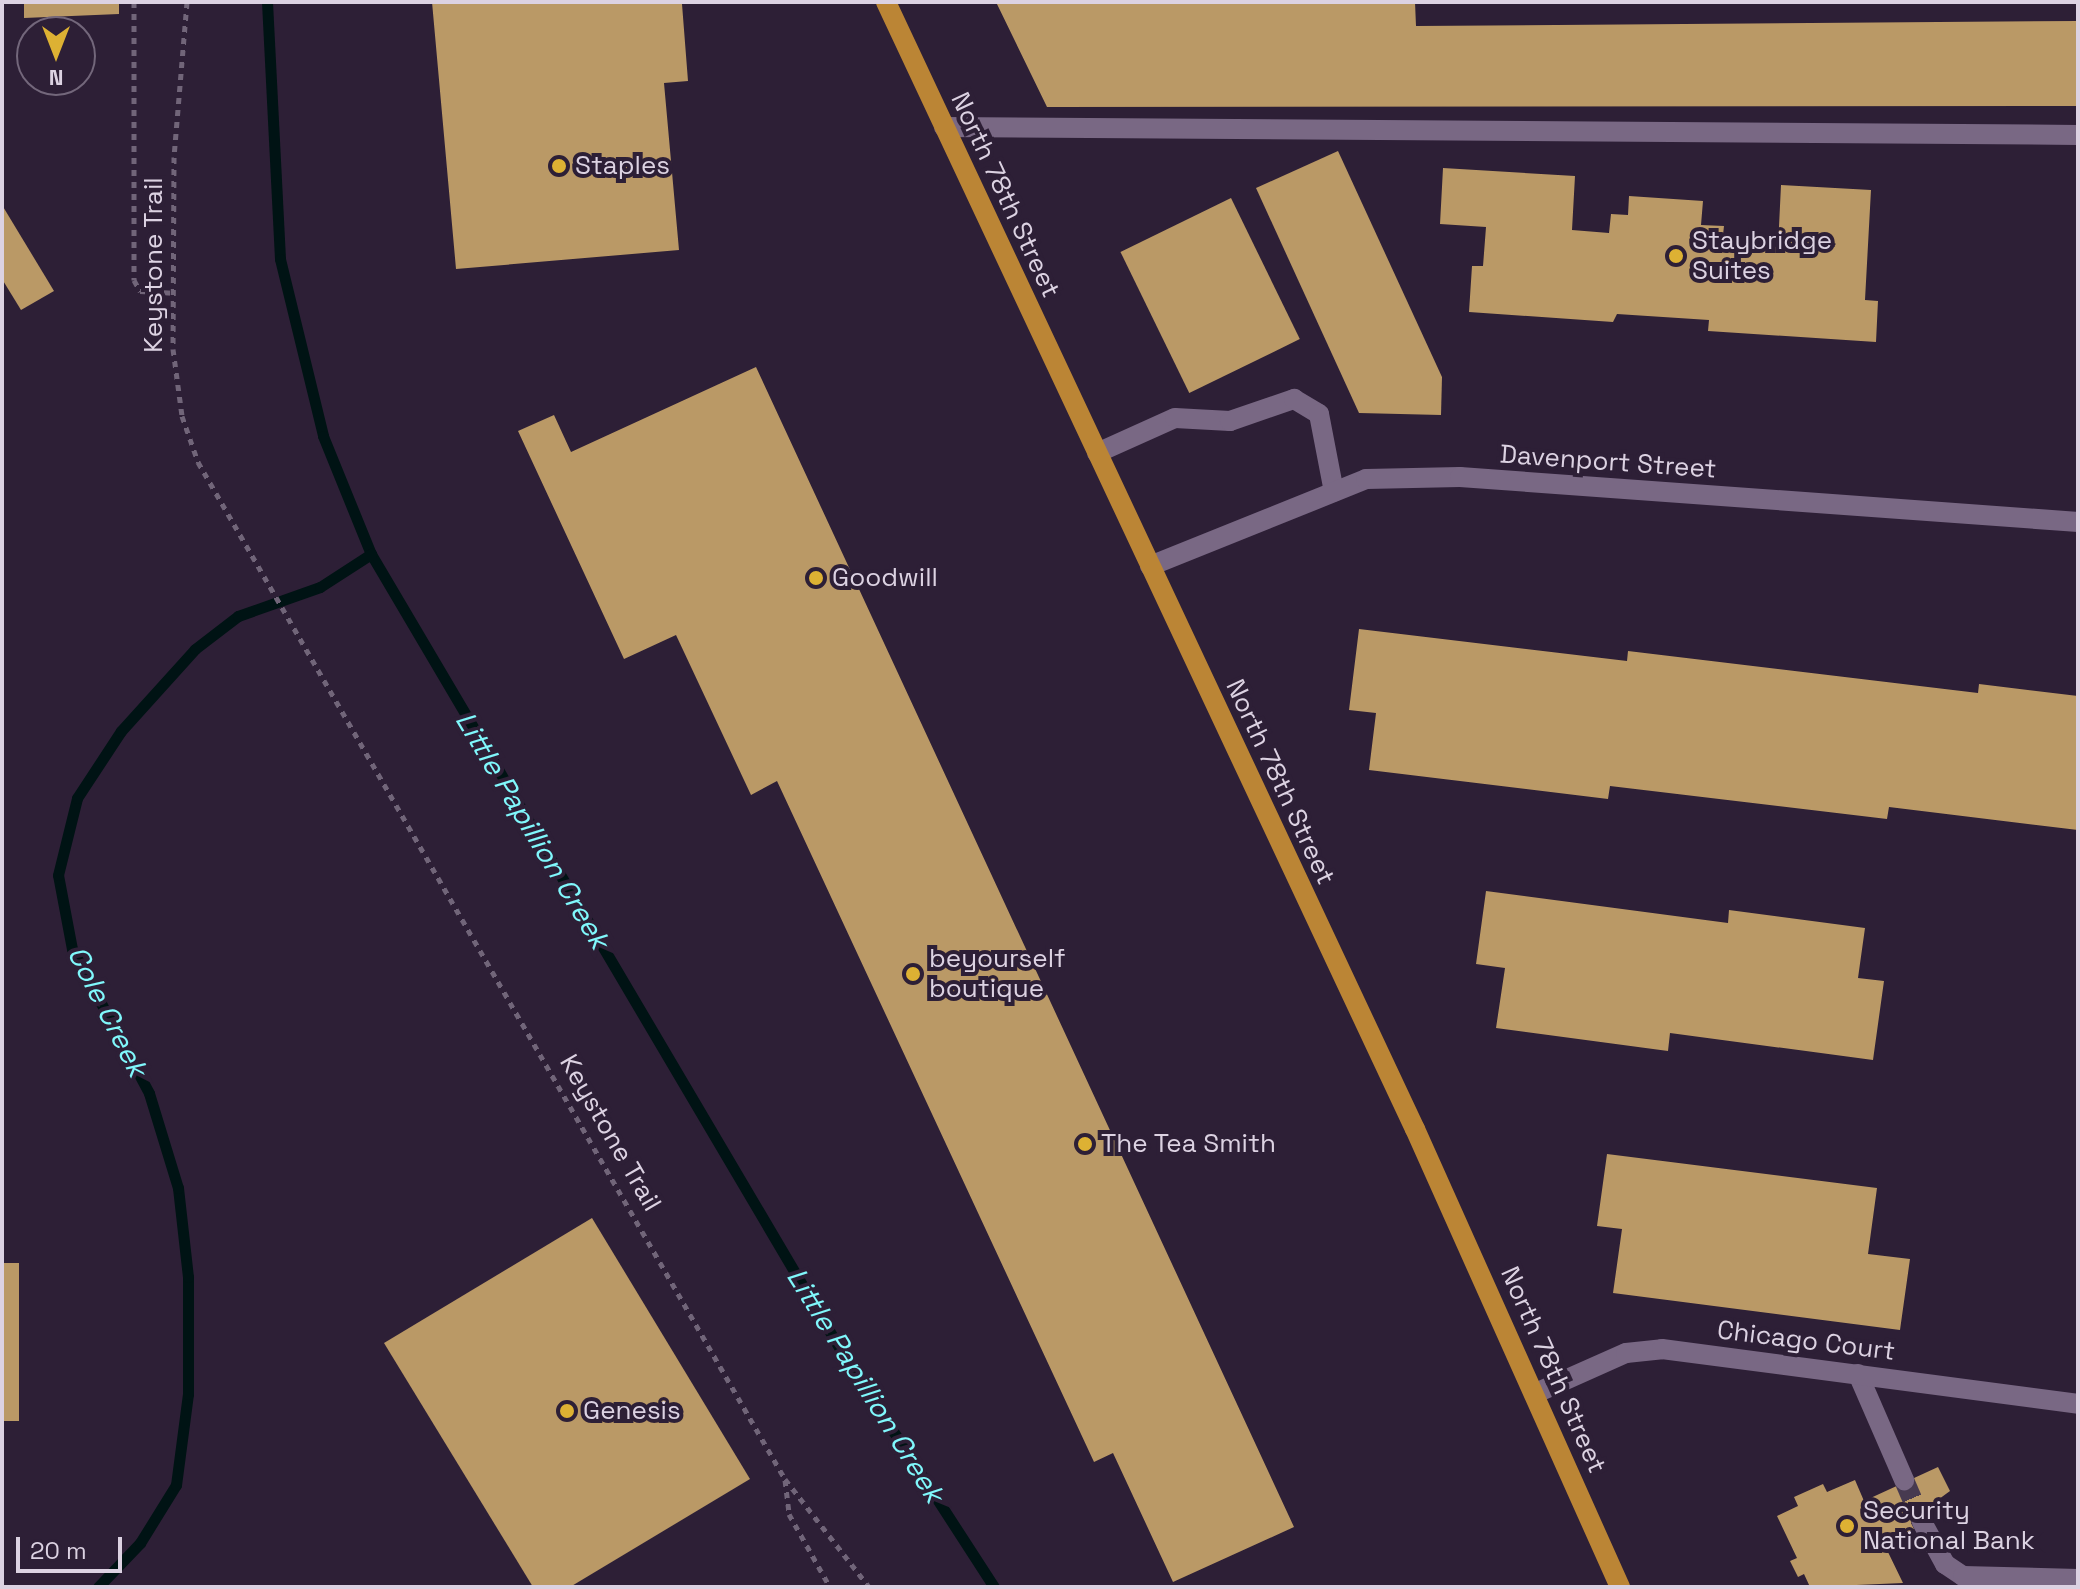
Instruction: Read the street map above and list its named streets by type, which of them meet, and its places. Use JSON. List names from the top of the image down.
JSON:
{
  "streets": {
    "main road": ["North 78th Street"],
    "street": ["Davenport Street", "Chicago Court"],
    "path": ["Keystone Trail"]
  },
  "crossings": [
    ["North 78th Street", "Davenport Street"],
    ["North 78th Street", "Chicago Court"]
  ],
  "water": ["Little Papillion Creek", "Cole Creek"],
  "places": [
    "Staples",
    "Staybridge Suites",
    "Goodwill",
    "beyourself boutique",
    "The Tea Smith",
    "Genesis",
    "Security National Bank"
  ],
  "scale_bar": "20 m",
  "north": "bottom"
}
